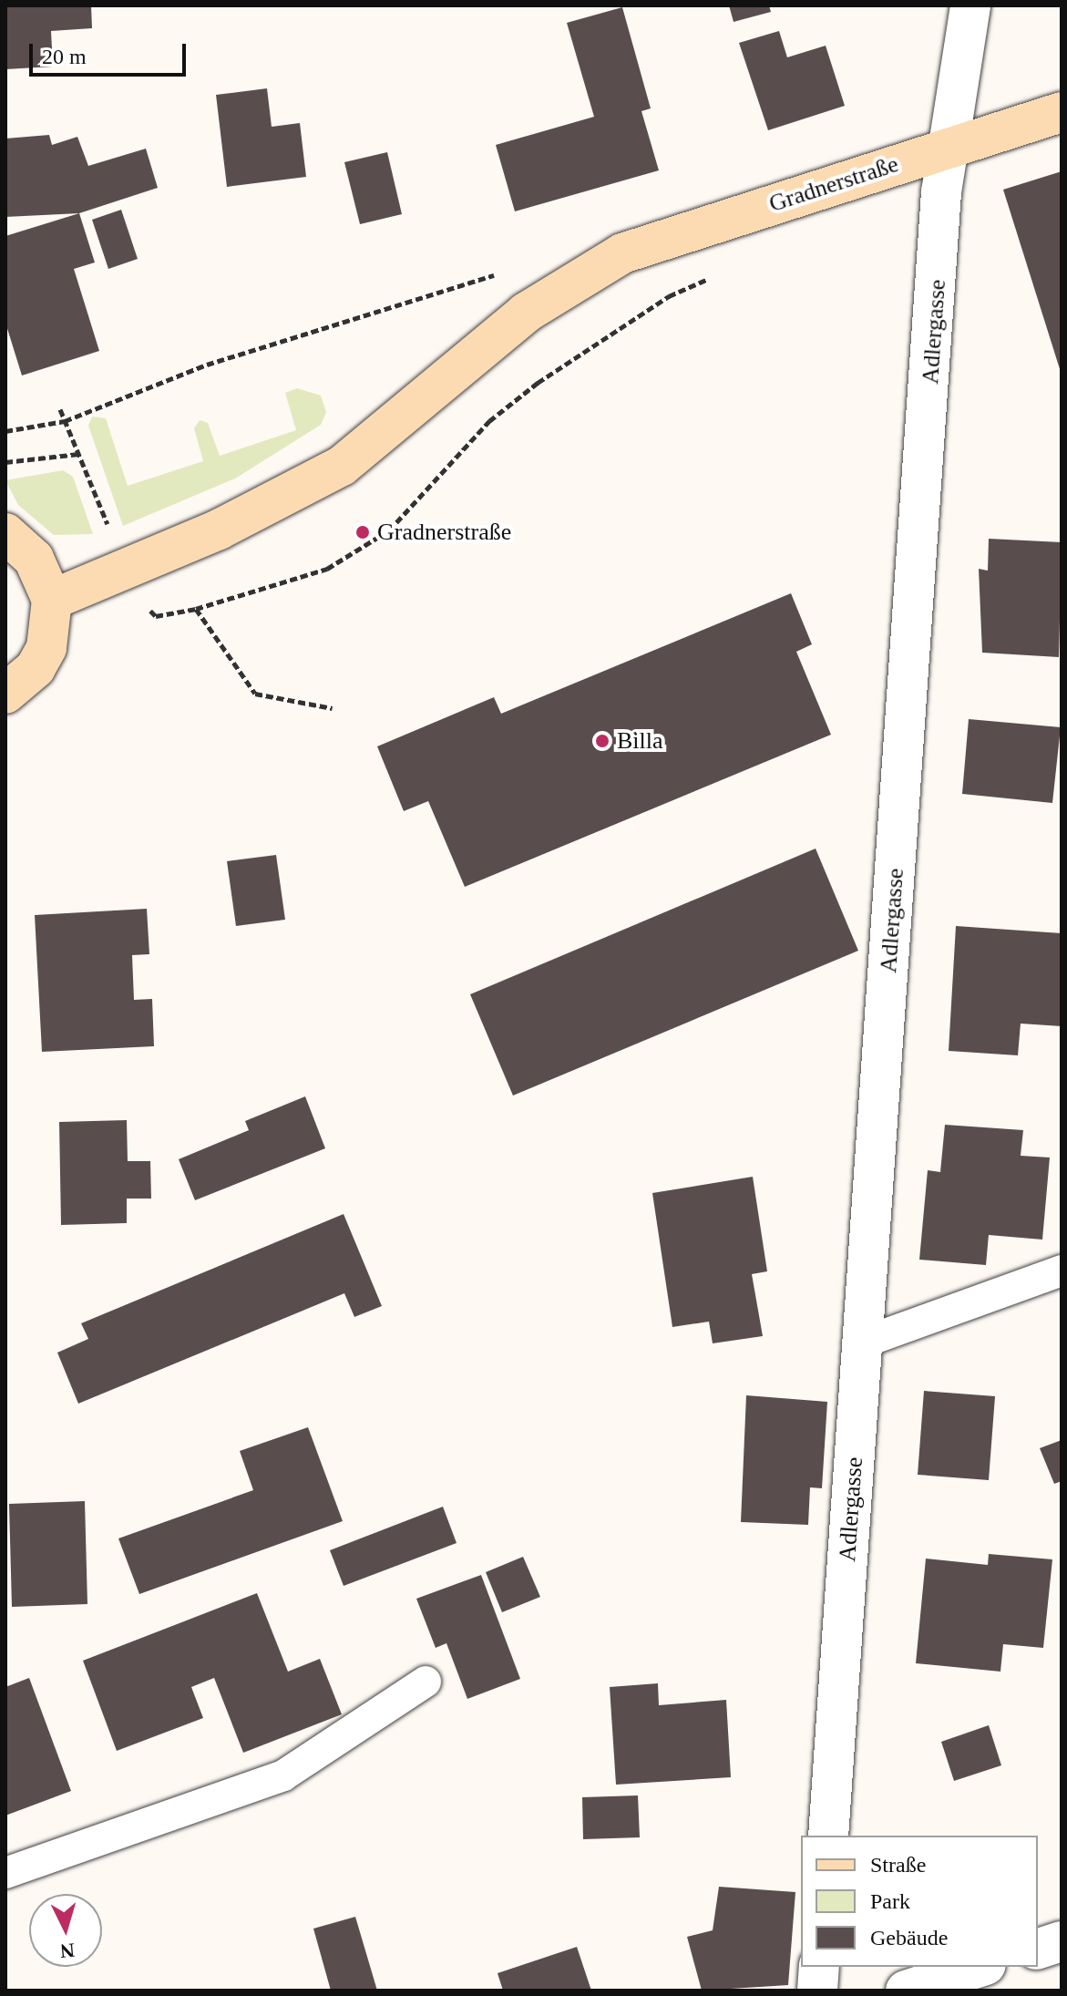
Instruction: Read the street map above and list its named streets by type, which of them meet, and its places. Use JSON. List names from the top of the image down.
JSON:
{
  "streets": {
    "main road": ["Gradnerstraße"],
    "street": ["Adlergasse"]
  },
  "crossings": [
    ["Gradnerstraße", "Adlergasse"]
  ],
  "places": ["Gradnerstraße", "Billa"],
  "legend": ["Straße", "Park", "Gebäude"],
  "scale_bar": "20 m",
  "north": "bottom"
}
